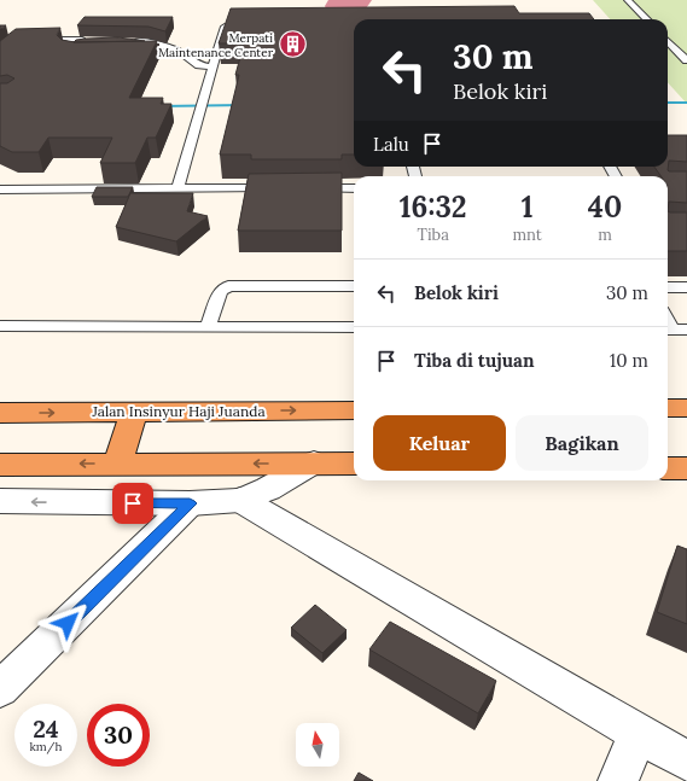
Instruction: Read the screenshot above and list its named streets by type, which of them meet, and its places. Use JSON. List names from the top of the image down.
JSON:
{
  "streets": {
    "highway": ["Jalan Insinyur Haji Juanda"]
  },
  "places": {
    "building": ["Merpati Maintenance Center"]
  },
  "north": "top",
  "page": {
    "turn": ["30 m", "Belok kiri"],
    "then": "Lalu",
    "eta": [
      "16:32",
      "Tiba",
      "1",
      "mnt",
      "40",
      "m"
    ],
    "list": [
      {
        "name": "Belok kiri",
        "value": "30 m"
      },
      {
        "name": "Tiba di tujuan",
        "value": "10 m"
      }
    ],
    "buttons": ["Keluar", "Bagikan"],
    "speed": "24 km/h",
    "limit": "30"
  }
}
